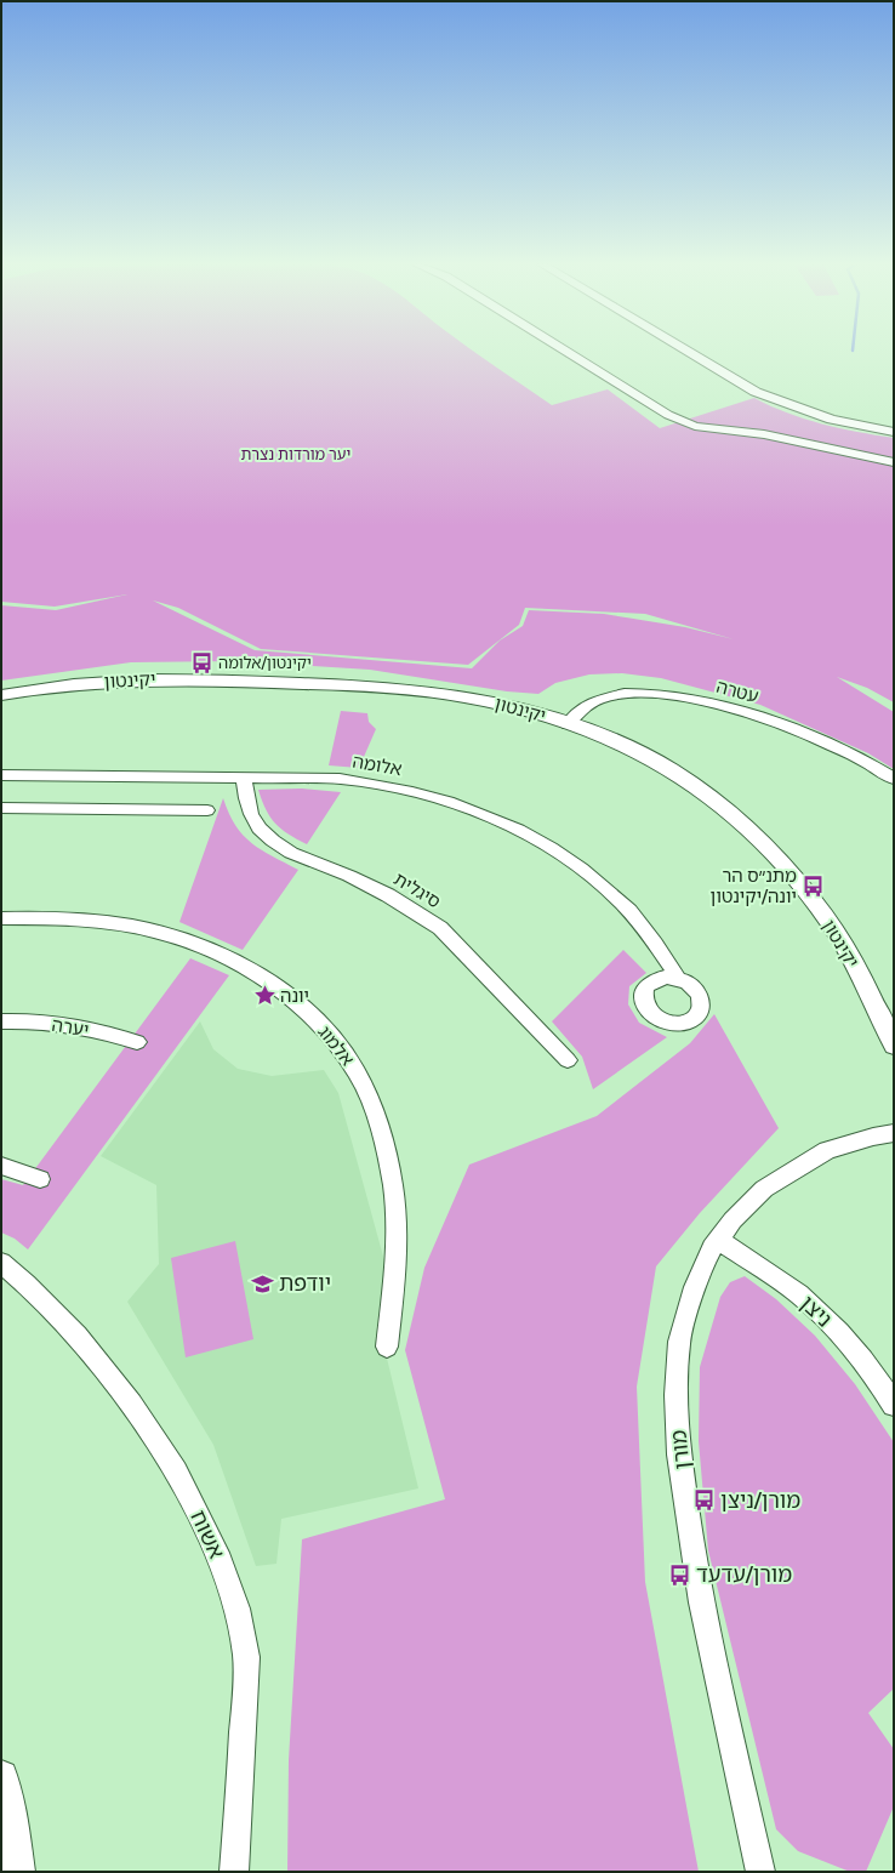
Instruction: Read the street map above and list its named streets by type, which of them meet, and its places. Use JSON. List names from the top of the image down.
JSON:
{
  "streets": {
    "street": [
      "יקינטון",
      "עטרה",
      "אלומה",
      "סיגלית",
      "יערה",
      "אלמוג",
      "ניצן",
      "מורן",
      "אשוח"
    ]
  },
  "crossings": [
    ["יקינטון", "עטרה"],
    ["אלומה", "סיגלית"],
    ["ניצן", "מורן"]
  ],
  "parks": ["יער מורדות נצרת"],
  "places": {
    "bus stop": [
      "יקינטון/אלומה",
      "מתנ״ס הר יונה/יקינטון",
      "מורן/ניצן",
      "מורן/עדעד"
    ],
    "place": ["יונה"],
    "school or university": ["יודפת"]
  }
}
